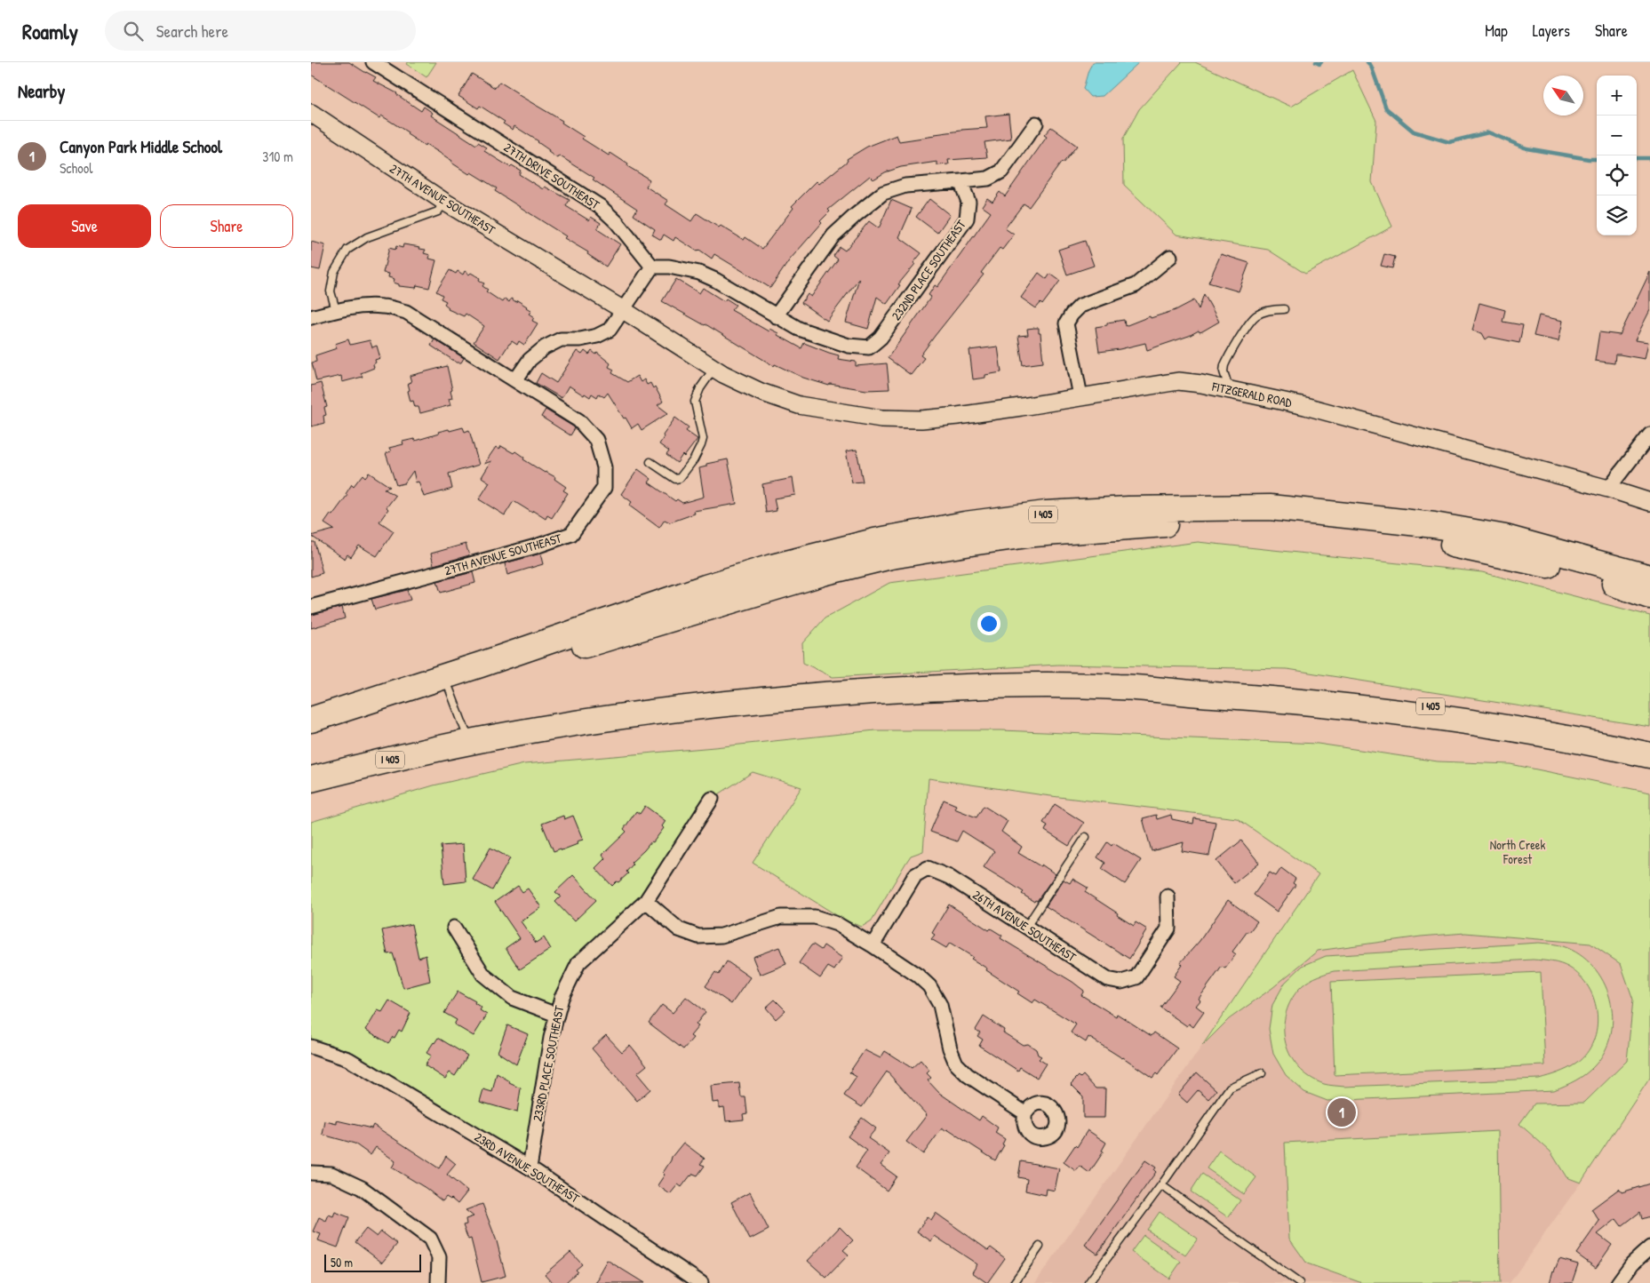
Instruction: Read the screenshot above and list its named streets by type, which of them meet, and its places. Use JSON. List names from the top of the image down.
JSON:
{
  "streets": {
    "highway": ["I 405"],
    "street": [
      "27TH DRIVE SOUTHEAST",
      "27TH AVENUE SOUTHEAST",
      "232ND PLACE SOUTHEAST",
      "FITZGERALD ROAD",
      "26TH AVENUE SOUTHEAST",
      "233RD PLACE SOUTHEAST",
      "23RD AVENUE SOUTHEAST"
    ]
  },
  "crossings": [
    ["27TH AVENUE SOUTHEAST", "FITZGERALD ROAD"],
    ["233RD PLACE SOUTHEAST", "23RD AVENUE SOUTHEAST"]
  ],
  "parks": ["North Creek Forest"],
  "scale_bar": "50 m",
  "north": "top left",
  "page": {
    "header": "Roamly",
    "search": "Search here",
    "nav": ["Map", "Layers", "Share"],
    "heading": "Nearby",
    "map_buttons": ["+", "−"],
    "list": [
      {
        "mark": "1",
        "name": "Canyon Park Middle School",
        "note": "School",
        "value": "310 m"
      }
    ],
    "buttons": ["Save", "Share"],
    "pins": "1",
    "scale": "50 m"
  }
}
